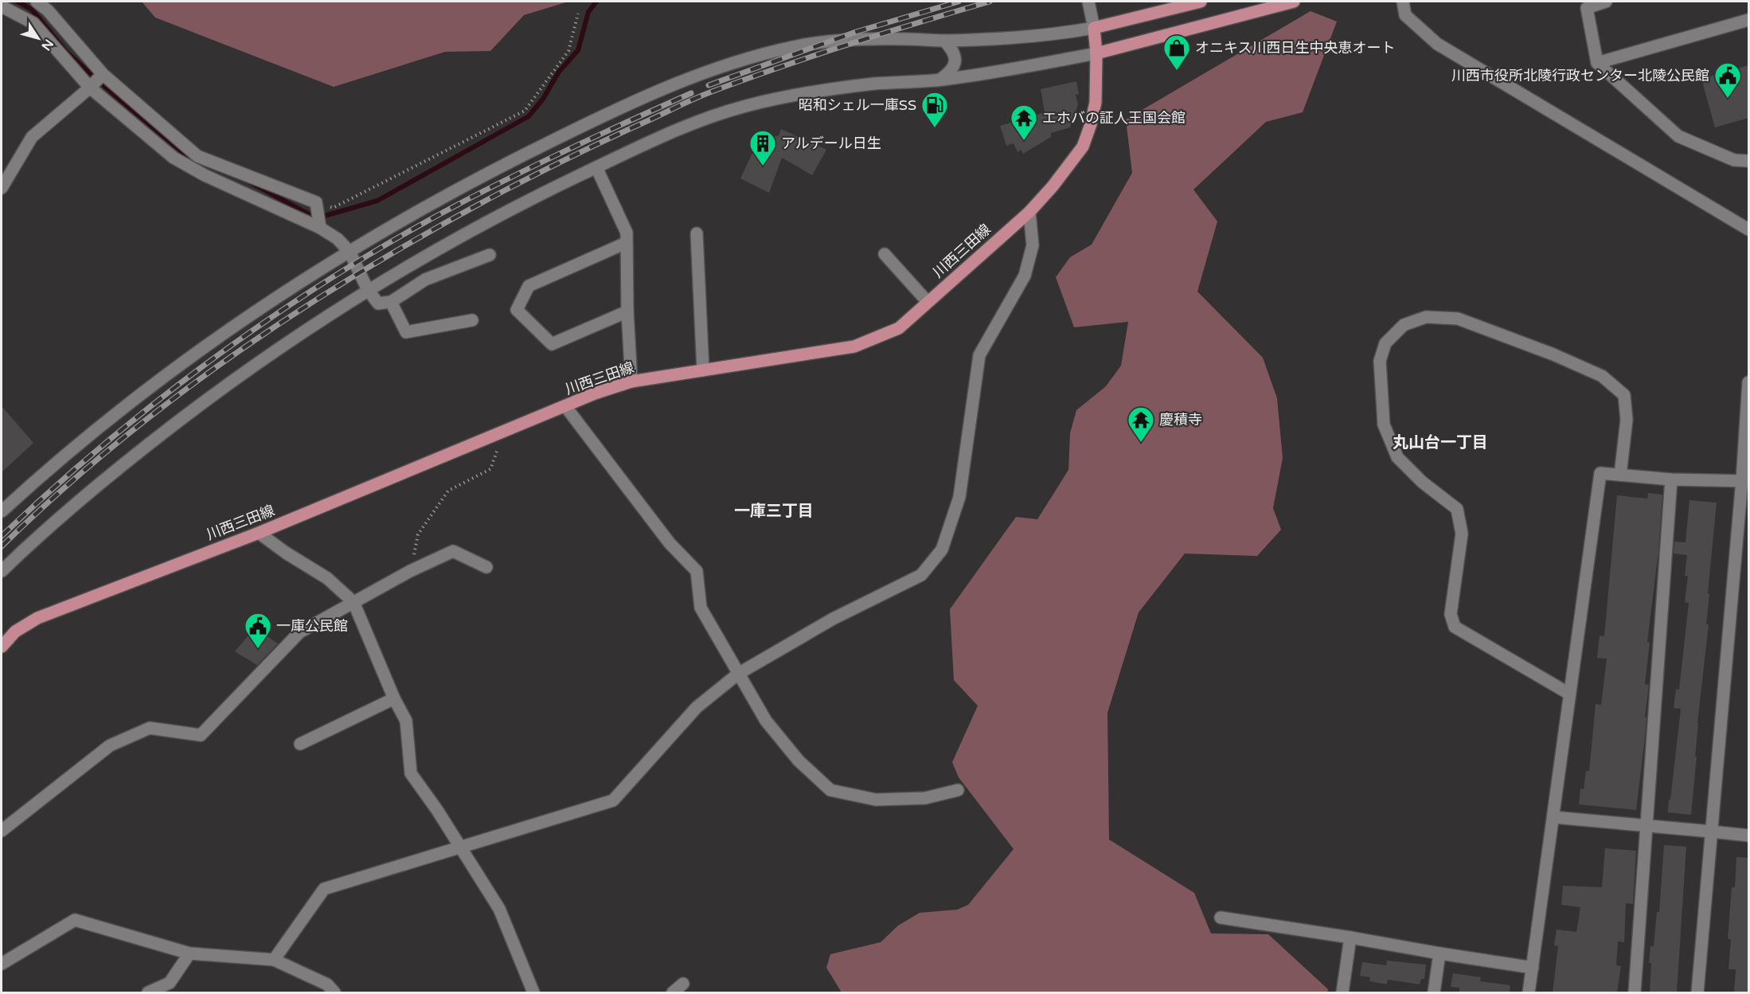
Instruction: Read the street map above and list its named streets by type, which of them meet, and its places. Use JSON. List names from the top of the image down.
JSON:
{
  "streets": {
    "main road": ["川西三田線"]
  },
  "districts": ["丸山台一丁目", "一庫三丁目"],
  "places": {
    "shop": ["オニキス川西日生中央恵オート"],
    "public building": ["川西市役所北陵行政センター北陵公民館", "一庫公民館"],
    "fuel station": ["昭和シェル一庫SS"],
    "temple": ["エホバの証人王国会館", "慶積寺"],
    "building": ["アルデール日生"]
  },
  "north": "bottom right"
}
